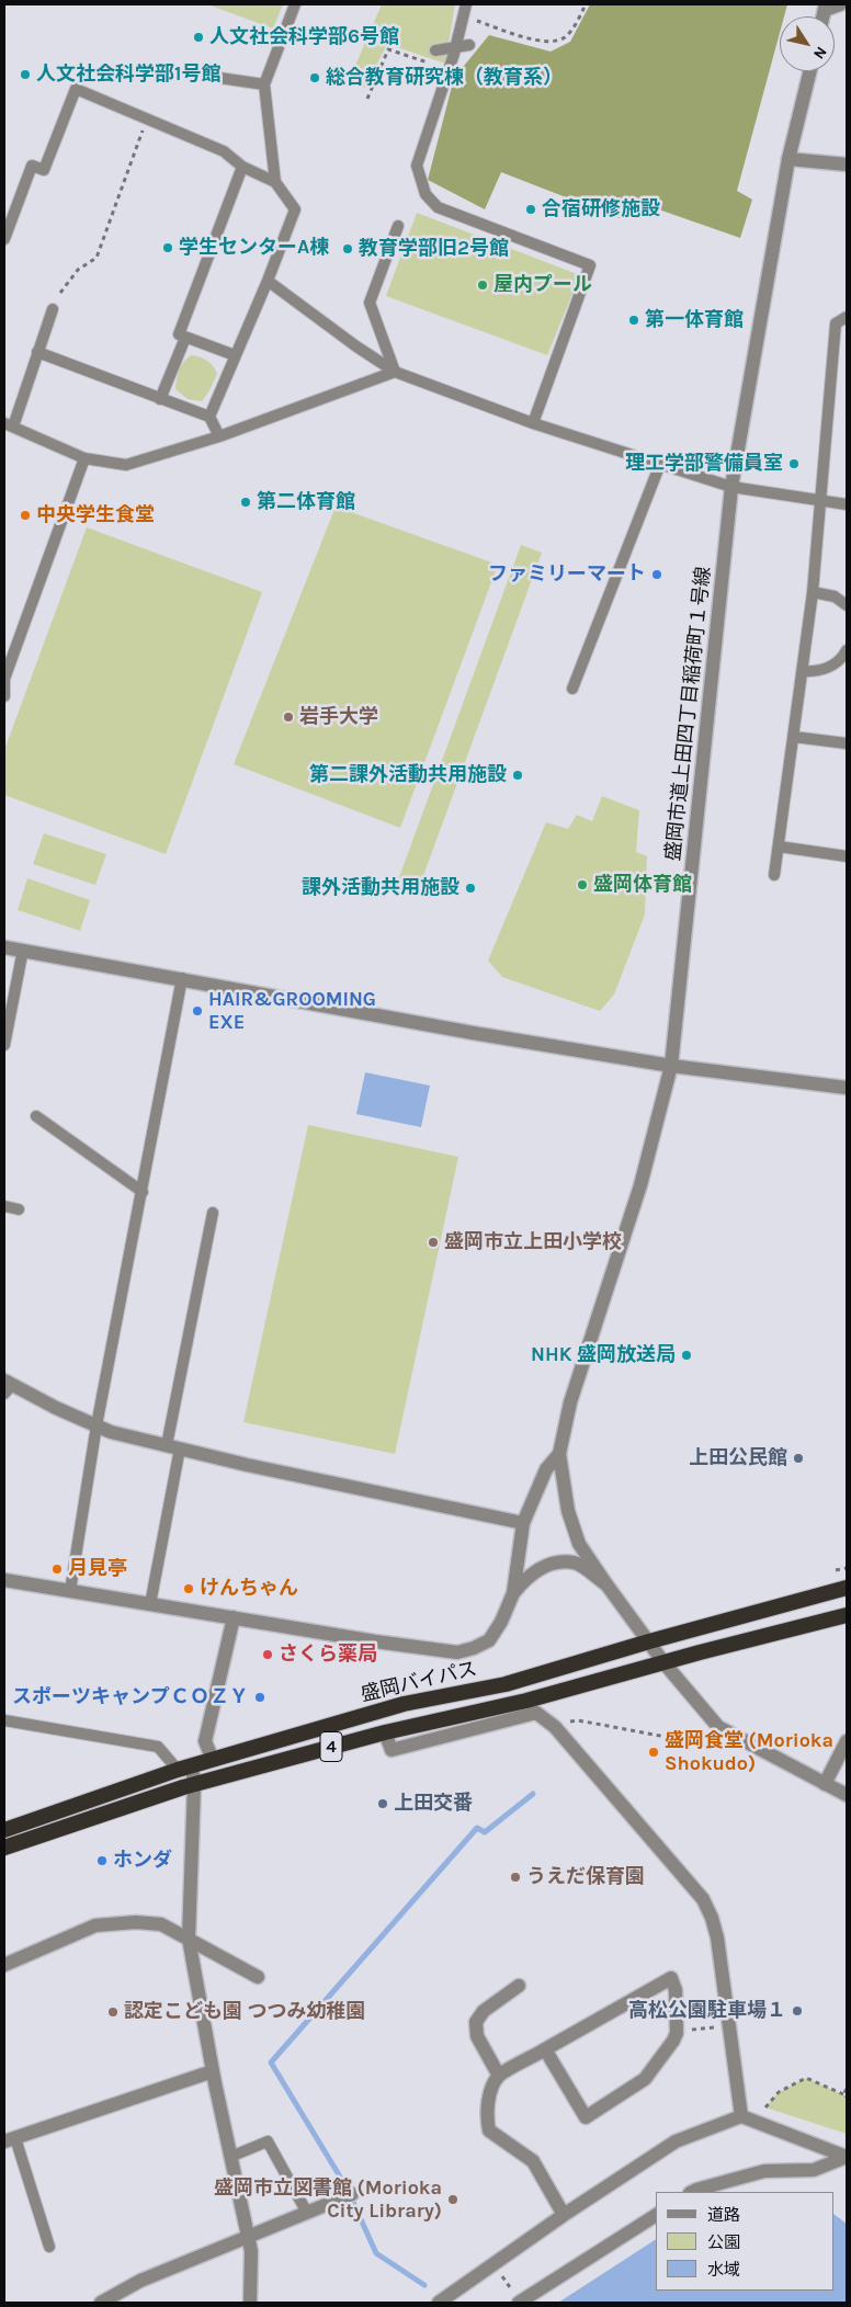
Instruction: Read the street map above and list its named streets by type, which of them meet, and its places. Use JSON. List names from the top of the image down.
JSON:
{
  "streets": {
    "highway": ["盛岡バイパス", "4"],
    "street": ["盛岡市道上田四丁目稲荷町１号線"]
  },
  "crossings": [
    ["盛岡市道上田四丁目稲荷町１号線", "盛岡バイパス"],
    ["盛岡市道上田四丁目稲荷町１号線", "4"]
  ],
  "places": [
    "人文社会科学部6号館",
    "人文社会科学部1号館",
    "総合教育研究棟（教育系）",
    "合宿研修施設",
    "学生センターA棟",
    "教育学部旧2号館",
    "屋内プール",
    "第一体育館",
    "理工学部警備員室",
    "第二体育館",
    "中央学生食堂",
    "ファミリーマート",
    "岩手大学",
    "第二課外活動共用施設",
    "盛岡体育館",
    "課外活動共用施設",
    "HAIR&GROOMING EXE",
    "盛岡市立上田小学校",
    "NHK 盛岡放送局",
    "上田公民館",
    "月見亭",
    "けんちゃん",
    "さくら薬局",
    "スポーツキャンプＣＯＺＹ",
    "盛岡食堂 (Morioka Shokudo)",
    "上田交番",
    "ホンダ",
    "うえだ保育園",
    "高松公園駐車場１",
    "認定こども園 つつみ幼稚園",
    "盛岡市立図書館 (Morioka City Library)"
  ],
  "legend": ["道路", "公園", "水域"],
  "north": "bottom right"
}
